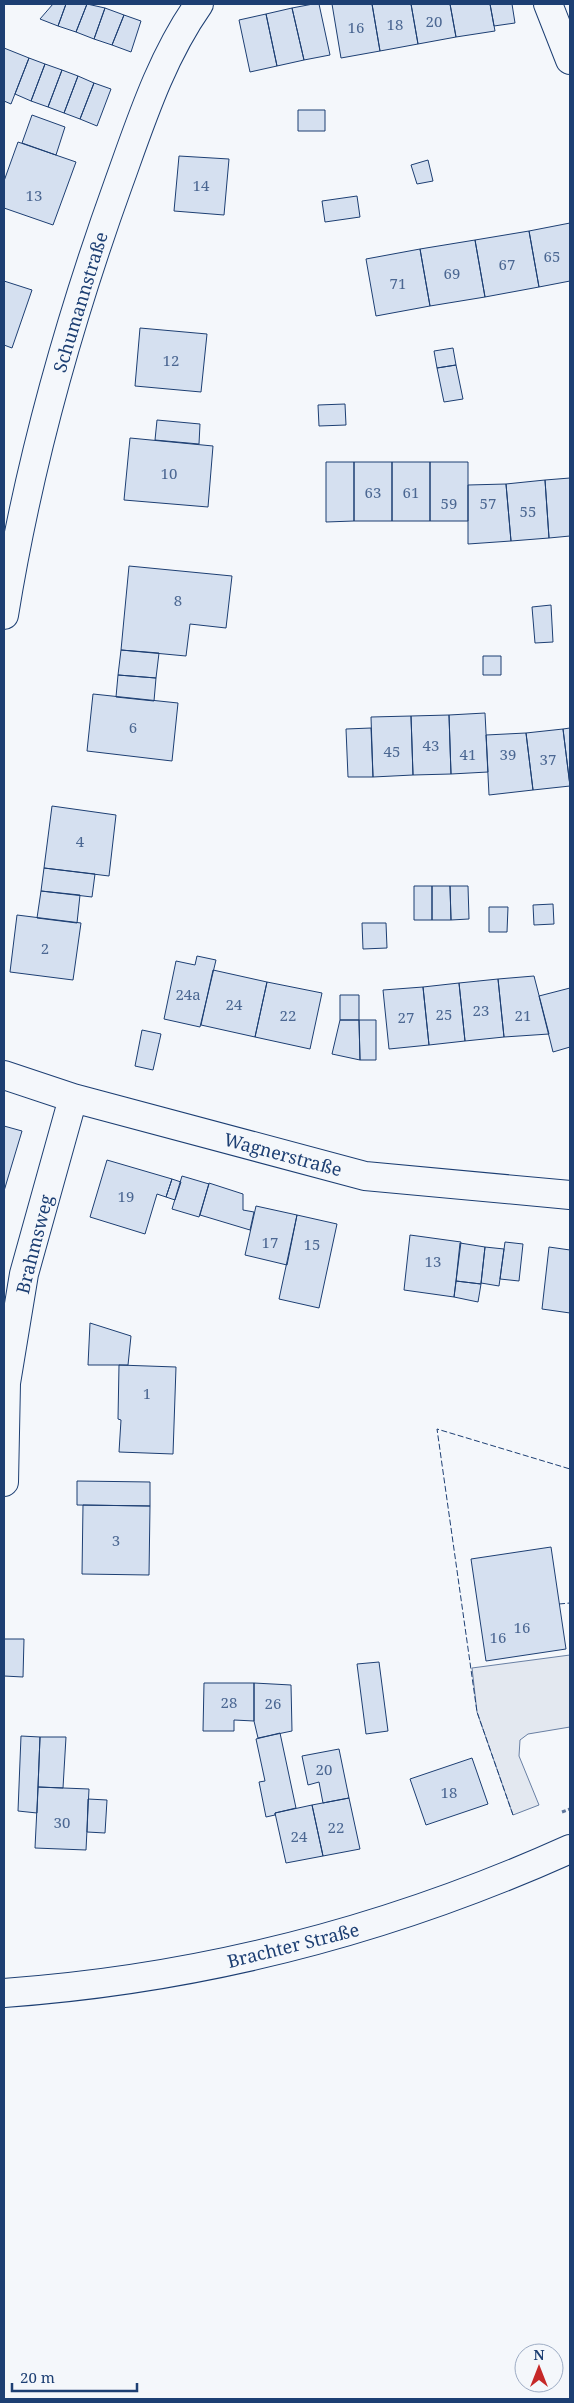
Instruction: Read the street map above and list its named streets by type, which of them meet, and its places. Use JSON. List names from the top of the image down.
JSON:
{
  "streets": {
    "street": [
      "Schumannstraße",
      "Wagnerstraße",
      "Brahmsweg",
      "Brachter Straße"
    ]
  },
  "crossings": [
    ["Wagnerstraße", "Brahmsweg"]
  ],
  "house_numbers": [
    "20",
    "18",
    "16",
    "14",
    "13",
    "65",
    "67",
    "69",
    "71",
    "12",
    "10",
    "63",
    "61",
    "59",
    "57",
    "55",
    "8",
    "6",
    "43",
    "45",
    "41",
    "39",
    "37",
    "4",
    "2",
    "24a",
    "24",
    "23",
    "25",
    "22",
    "21",
    "27",
    "19",
    "17",
    "15",
    "13",
    "1",
    "3",
    "16",
    "16",
    "28",
    "26",
    "20",
    "18",
    "30",
    "22",
    "24"
  ],
  "scale_bar": "20 m",
  "north": "top"
}
